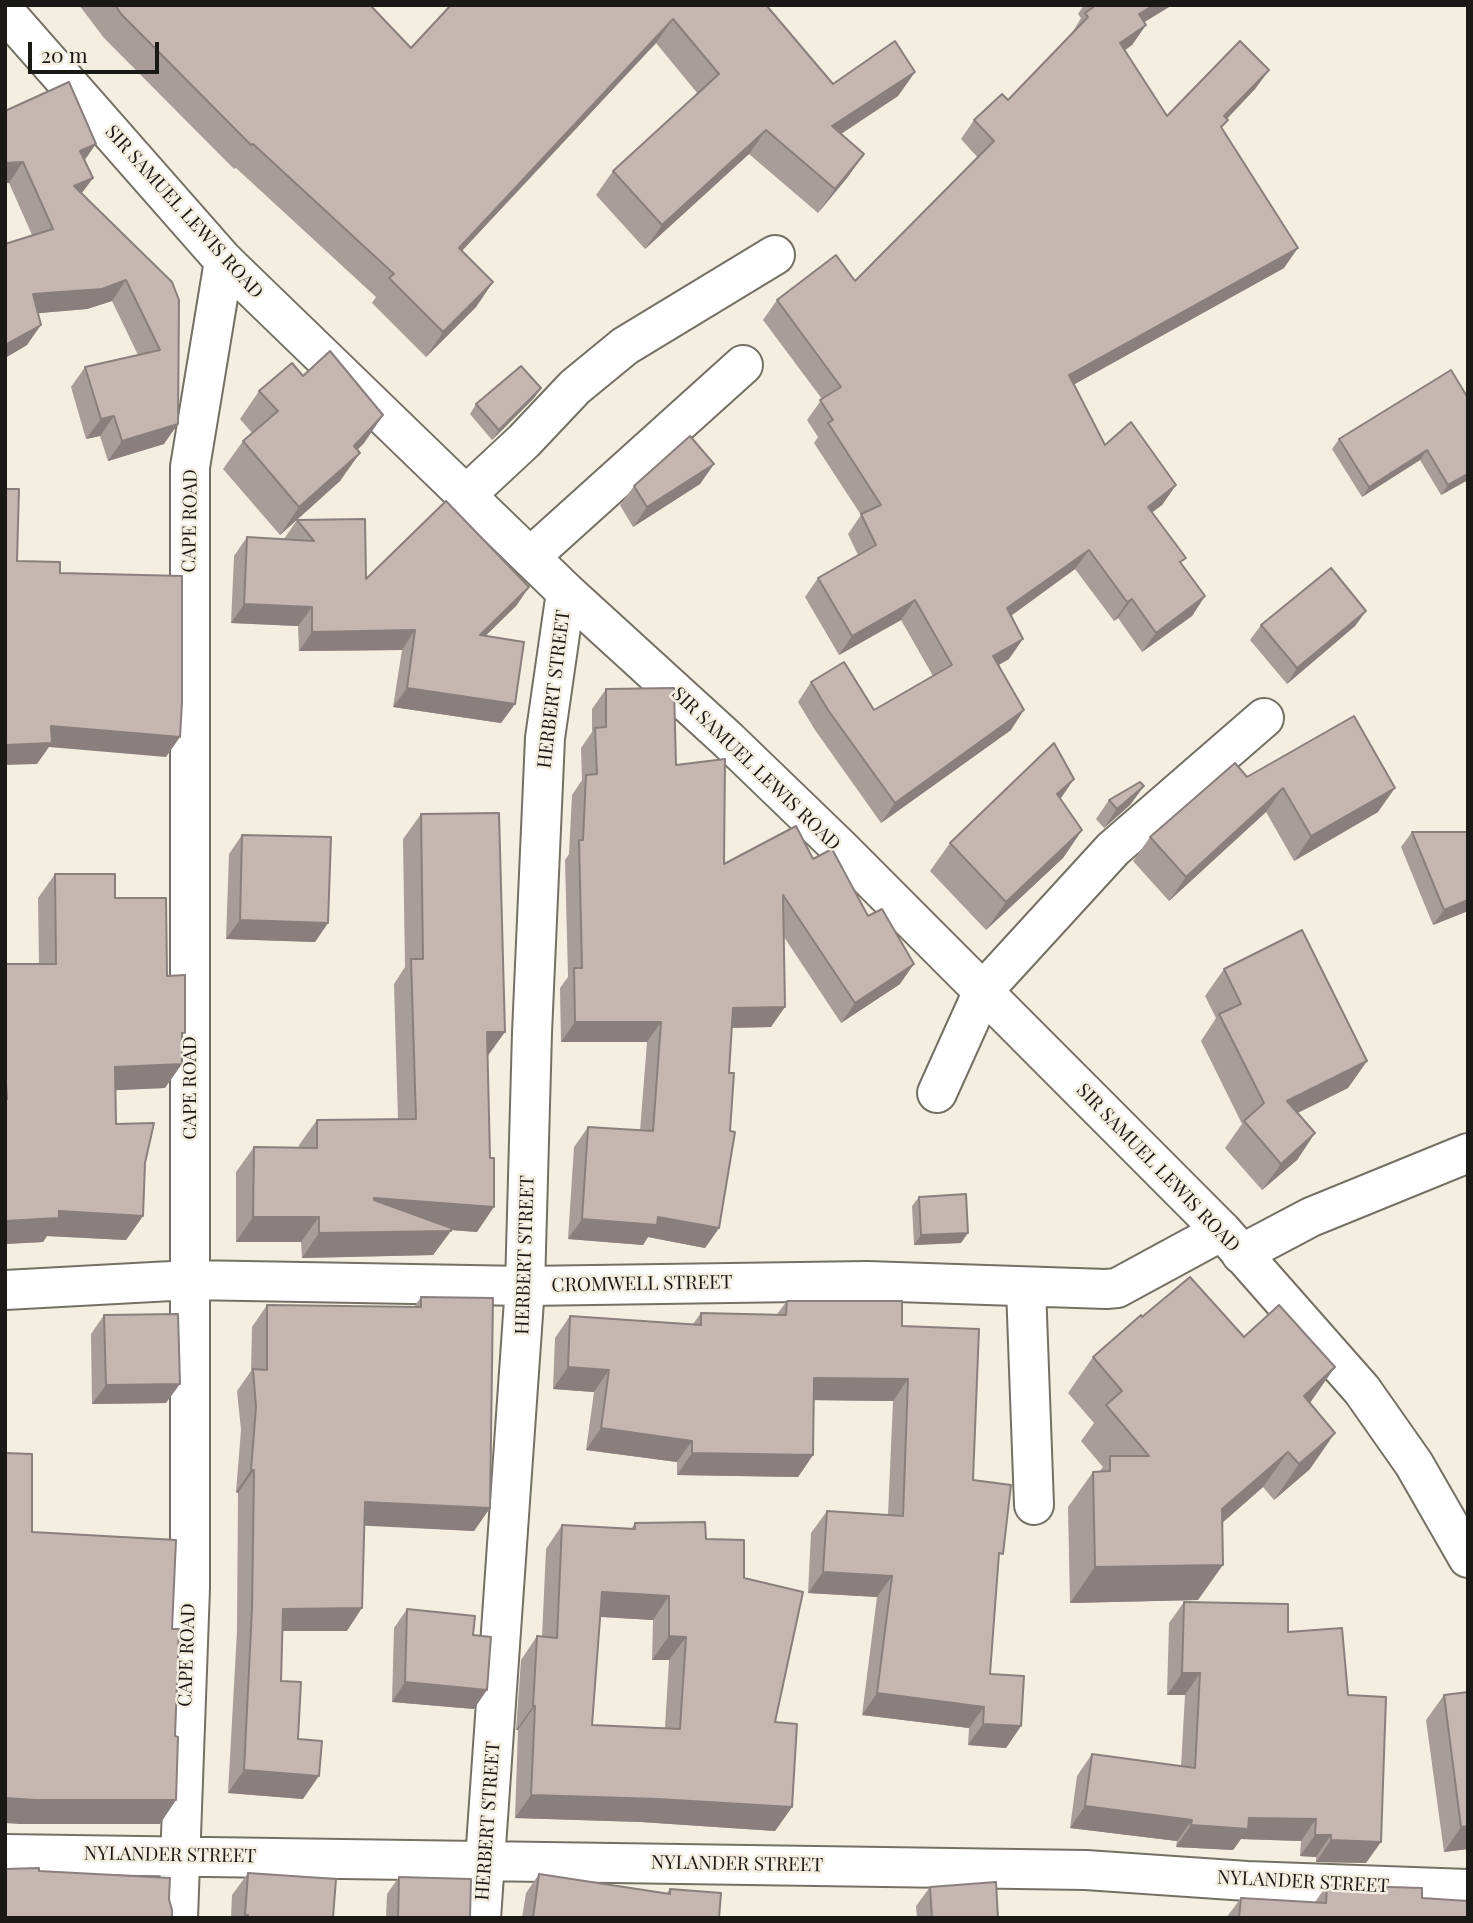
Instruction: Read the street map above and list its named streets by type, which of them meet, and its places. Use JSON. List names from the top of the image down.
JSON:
{
  "streets": {
    "street": [
      "SIR SAMUEL LEWIS ROAD",
      "CAPE ROAD",
      "HERBERT STREET",
      "CROMWELL STREET",
      "NYLANDER STREET"
    ]
  },
  "crossings": [
    ["SIR SAMUEL LEWIS ROAD", "CAPE ROAD"],
    ["SIR SAMUEL LEWIS ROAD", "HERBERT STREET"],
    ["SIR SAMUEL LEWIS ROAD", "CROMWELL STREET"],
    ["CAPE ROAD", "CROMWELL STREET"],
    ["CAPE ROAD", "NYLANDER STREET"],
    ["HERBERT STREET", "CROMWELL STREET"],
    ["HERBERT STREET", "NYLANDER STREET"]
  ],
  "scale_bar": "20 m"
}
